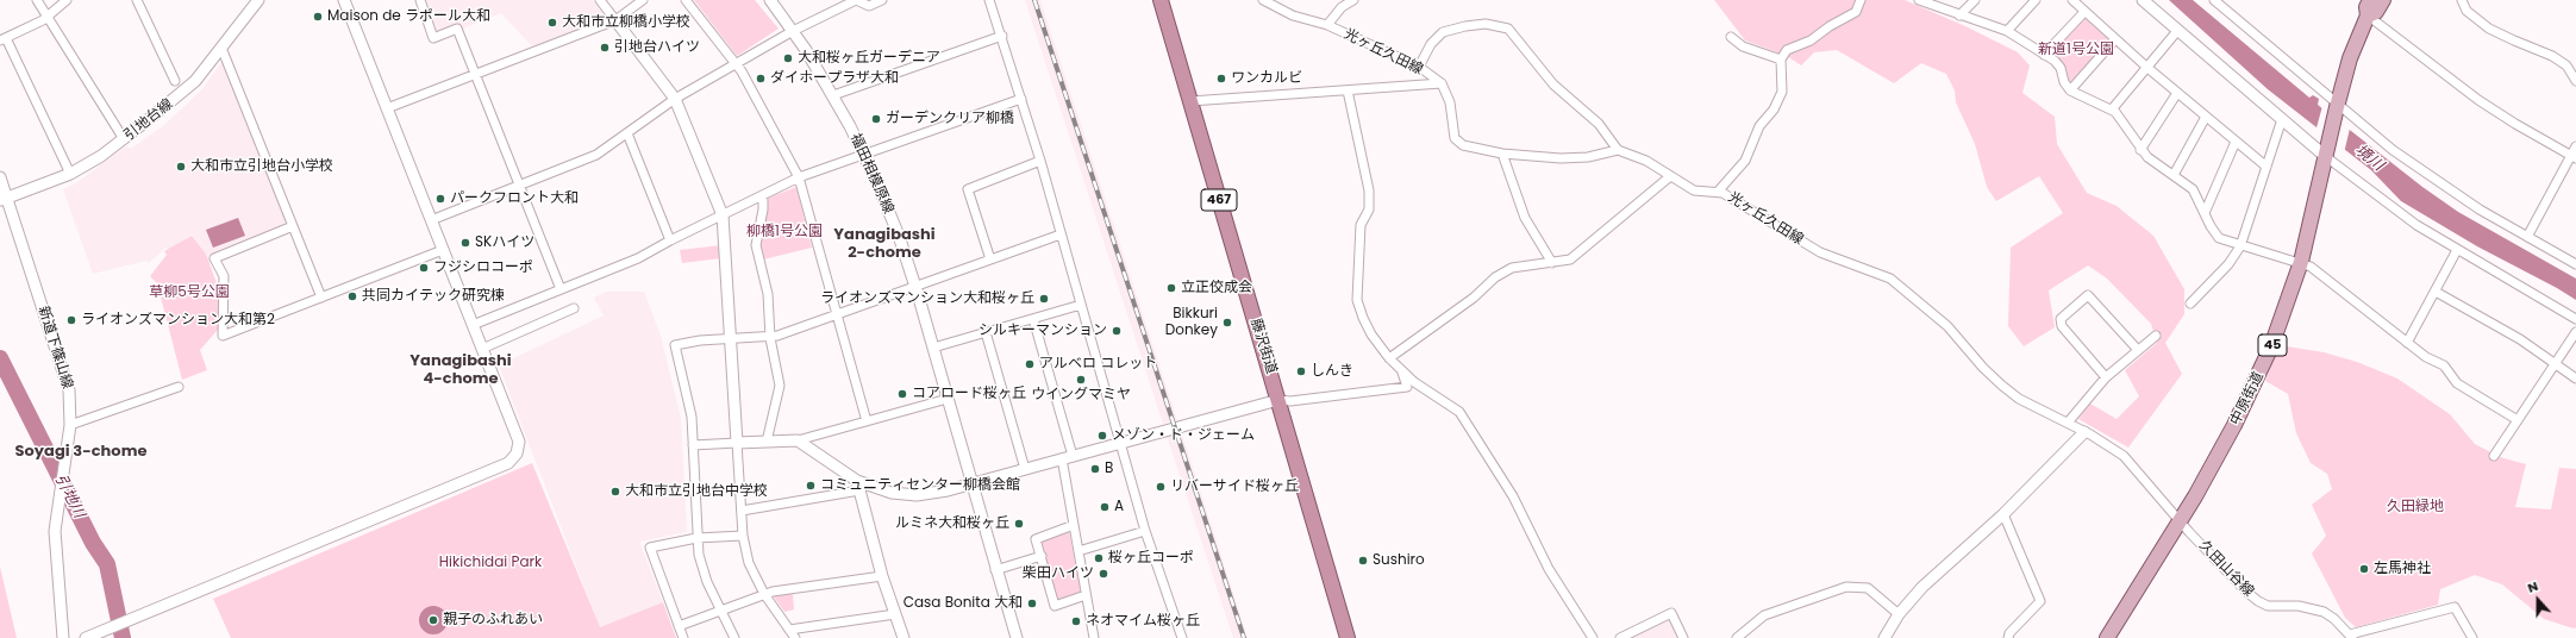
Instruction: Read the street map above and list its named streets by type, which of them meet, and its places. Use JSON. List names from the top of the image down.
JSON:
{
  "streets": {
    "highway": ["467", "藤沢街道"],
    "main road": ["45", "中原街道"],
    "street": [
      "光ヶ丘久田線",
      "引地台線",
      "福田相模原線",
      "新道下篠山線",
      "久田山谷線"
    ]
  },
  "crossings": [
    ["光ヶ丘久田線", "久田山谷線"],
    ["引地台線", "新道下篠山線"],
    ["45", "中原街道"],
    ["中原街道", "久田山谷線"]
  ],
  "districts": ["Yanagibashi 2-chome", "Yanagibashi 4-chome", "Soyagi 3-chome"],
  "water": ["境川", "引地川"],
  "parks": [
    "新道1号公園",
    "柳橋1号公園",
    "草柳5号公園",
    "久田緑地",
    "Hikichidai Park"
  ],
  "places": [
    "Maison de ラポール大和",
    "大和市立柳橋小学校",
    "引地台ハイツ",
    "大和桜ヶ丘ガーデニア",
    "ダイホープラザ大和",
    "ワンカルビ",
    "ガーデンクリア柳橋",
    "大和市立引地台小学校",
    "パークフロント大和",
    "SKハイツ",
    "フジシロコーポ",
    "立正佼成会",
    "共同カイテック研究棟",
    "ライオンズマンション大和桜ヶ丘",
    "ライオンズマンション大和第2",
    "Bikkuri Donkey",
    "シルキーマンション",
    "アルベロ コレット",
    "しんき",
    "ウイングマミヤ",
    "コアロード桜ヶ丘",
    "メゾン・ド・ジェーム",
    "B",
    "コミュニティセンター柳橋会館",
    "リバーサイド桜ヶ丘",
    "大和市立引地台中学校",
    "A",
    "ルミネ大和桜ヶ丘",
    "桜ヶ丘コーポ",
    "Sushiro",
    "左馬神社",
    "柴田ハイツ",
    "Casa Bonita 大和",
    "親子のふれあい",
    "ネオマイム桜ヶ丘"
  ],
  "north": "top"
}
